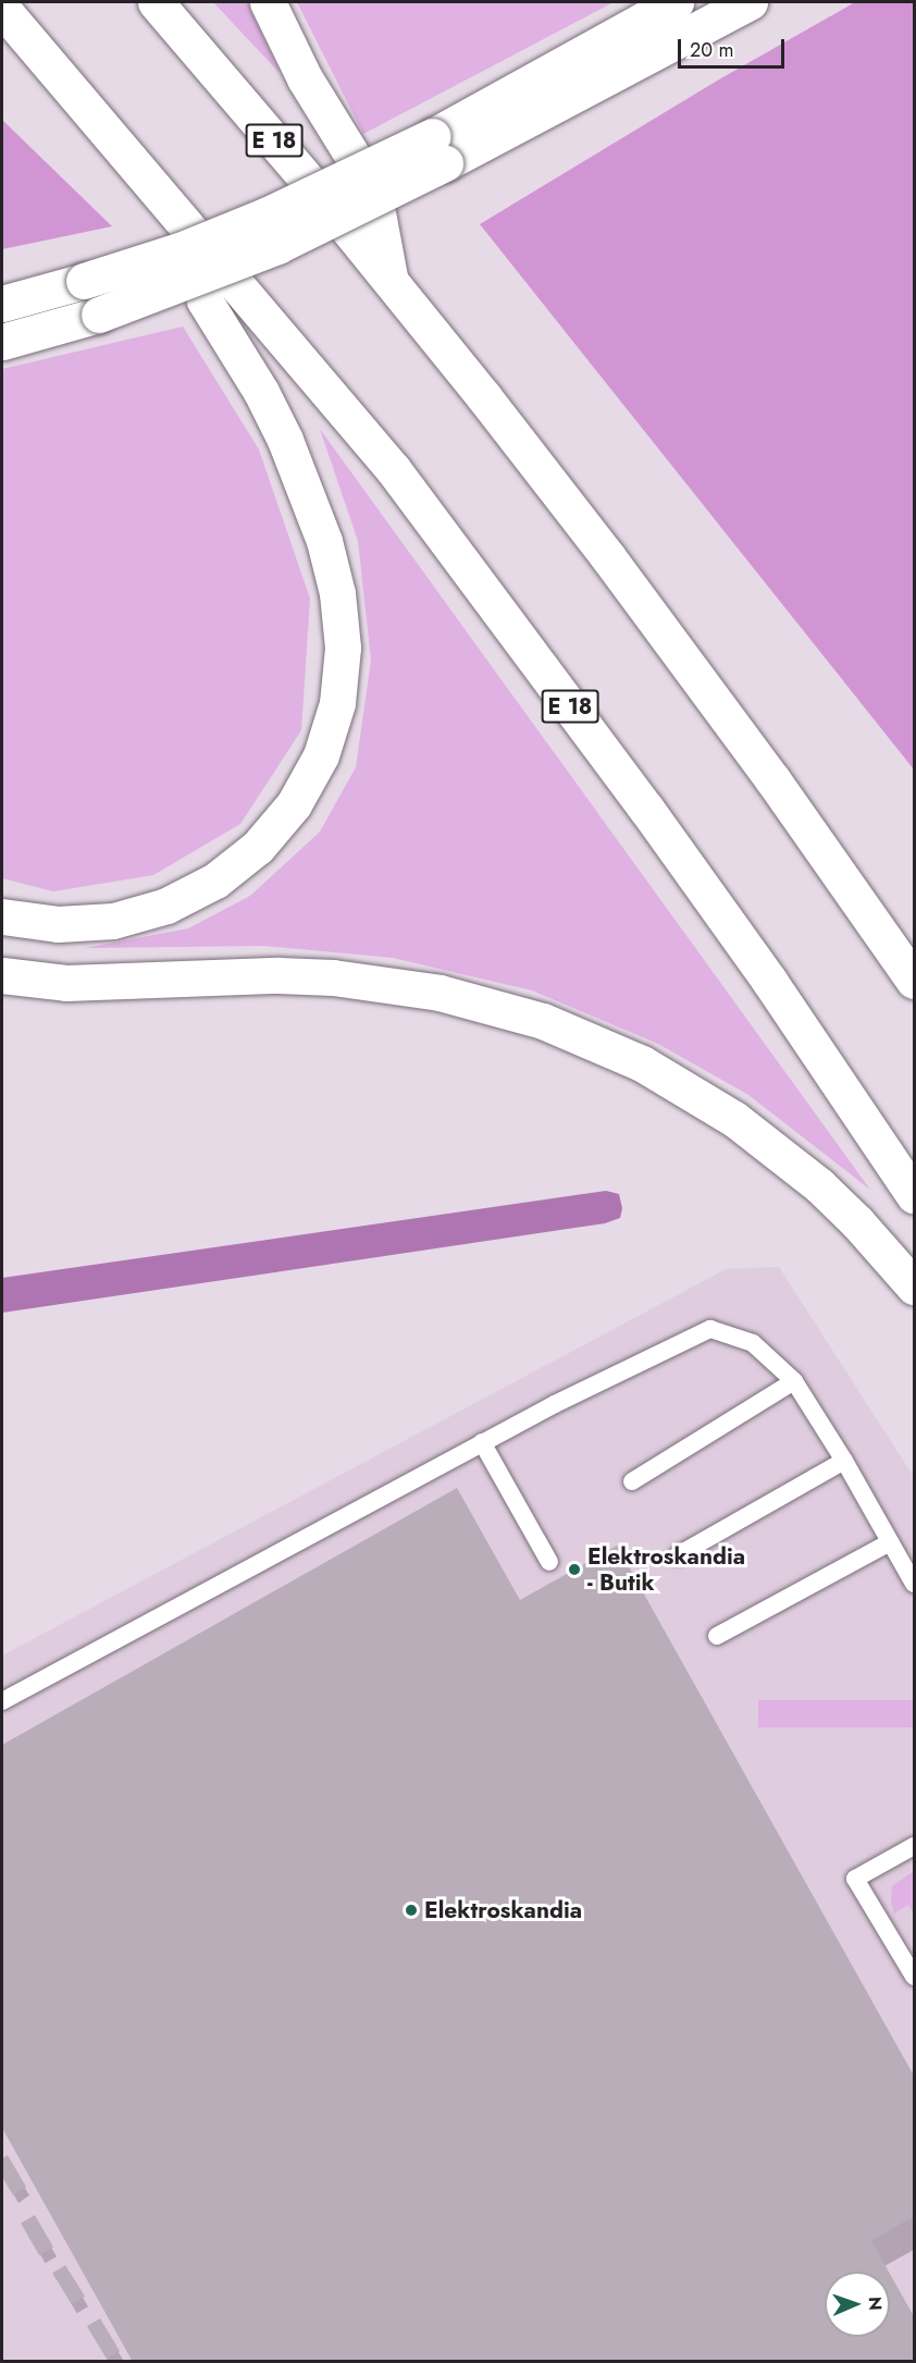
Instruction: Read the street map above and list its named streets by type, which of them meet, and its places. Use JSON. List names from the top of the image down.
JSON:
{
  "streets": {
    "main road": ["E 18"]
  },
  "places": ["Elektroskandia - Butik", "Elektroskandia"],
  "scale_bar": "20 m",
  "north": "right"
}
